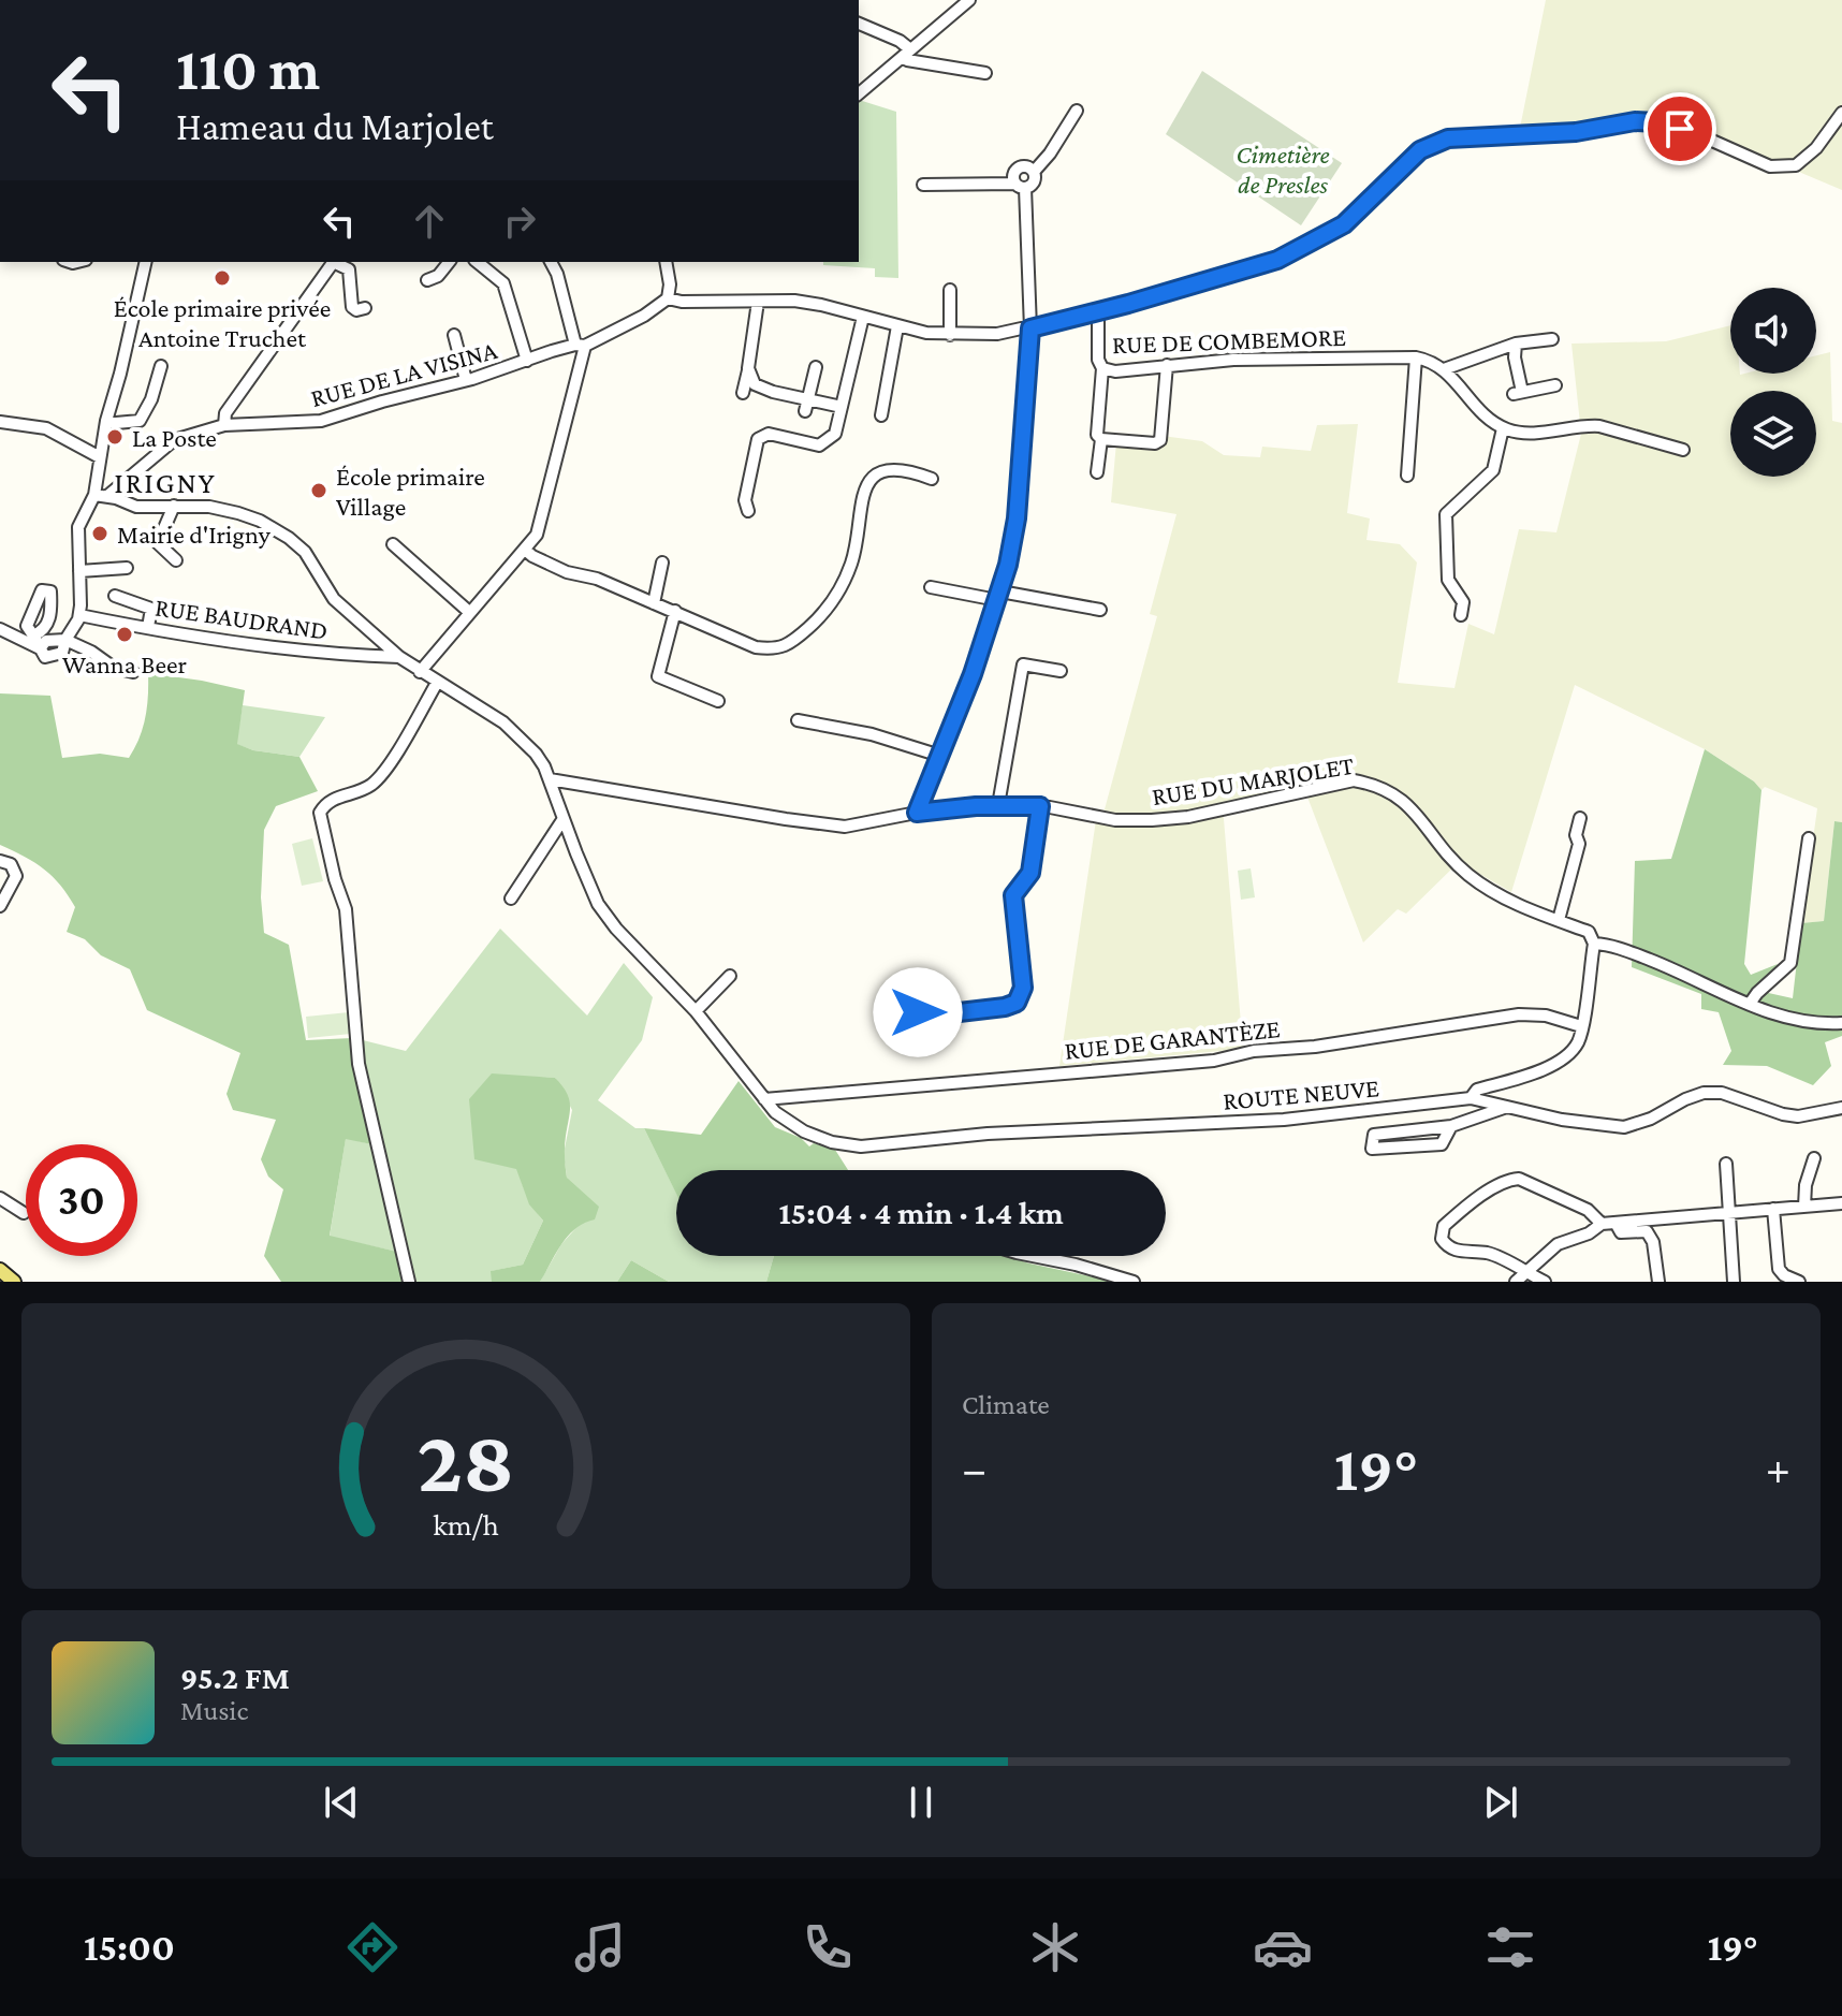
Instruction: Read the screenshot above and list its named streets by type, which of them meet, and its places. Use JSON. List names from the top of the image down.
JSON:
{
  "streets": {
    "street": [
      "RUE DE COMBEMORE",
      "RUE DE LA VISINA",
      "RUE BAUDRAND",
      "RUE DU MARJOLET",
      "RUE DE GARANTÈZE",
      "ROUTE NEUVE"
    ]
  },
  "crossings": [
    ["RUE DE LA VISINA", "ROUTE NEUVE"],
    ["RUE BAUDRAND", "ROUTE NEUVE"],
    ["RUE DU MARJOLET", "ROUTE NEUVE"],
    ["RUE DE GARANTÈZE", "ROUTE NEUVE"]
  ],
  "districts": ["IRIGNY"],
  "parks": ["Cimetière de Presles"],
  "places": [
    "École primaire privée Antoine Truchet",
    "La Poste",
    "École primaire Village",
    "Mairie d'Irigny",
    "Wanna Beer"
  ],
  "page": {
    "turn": ["110 m", "Hameau du Marjolet"],
    "limit": "30",
    "trip": "15:04 · 4 min · 1.4 km",
    "tile": "Climate",
    "heat": ["−", "19°", "+"],
    "song": ["95.2 FM", "Music"],
    "tabs": ["15:00", "19°"],
    "gauge": ["28", "km/h"]
  }
}
